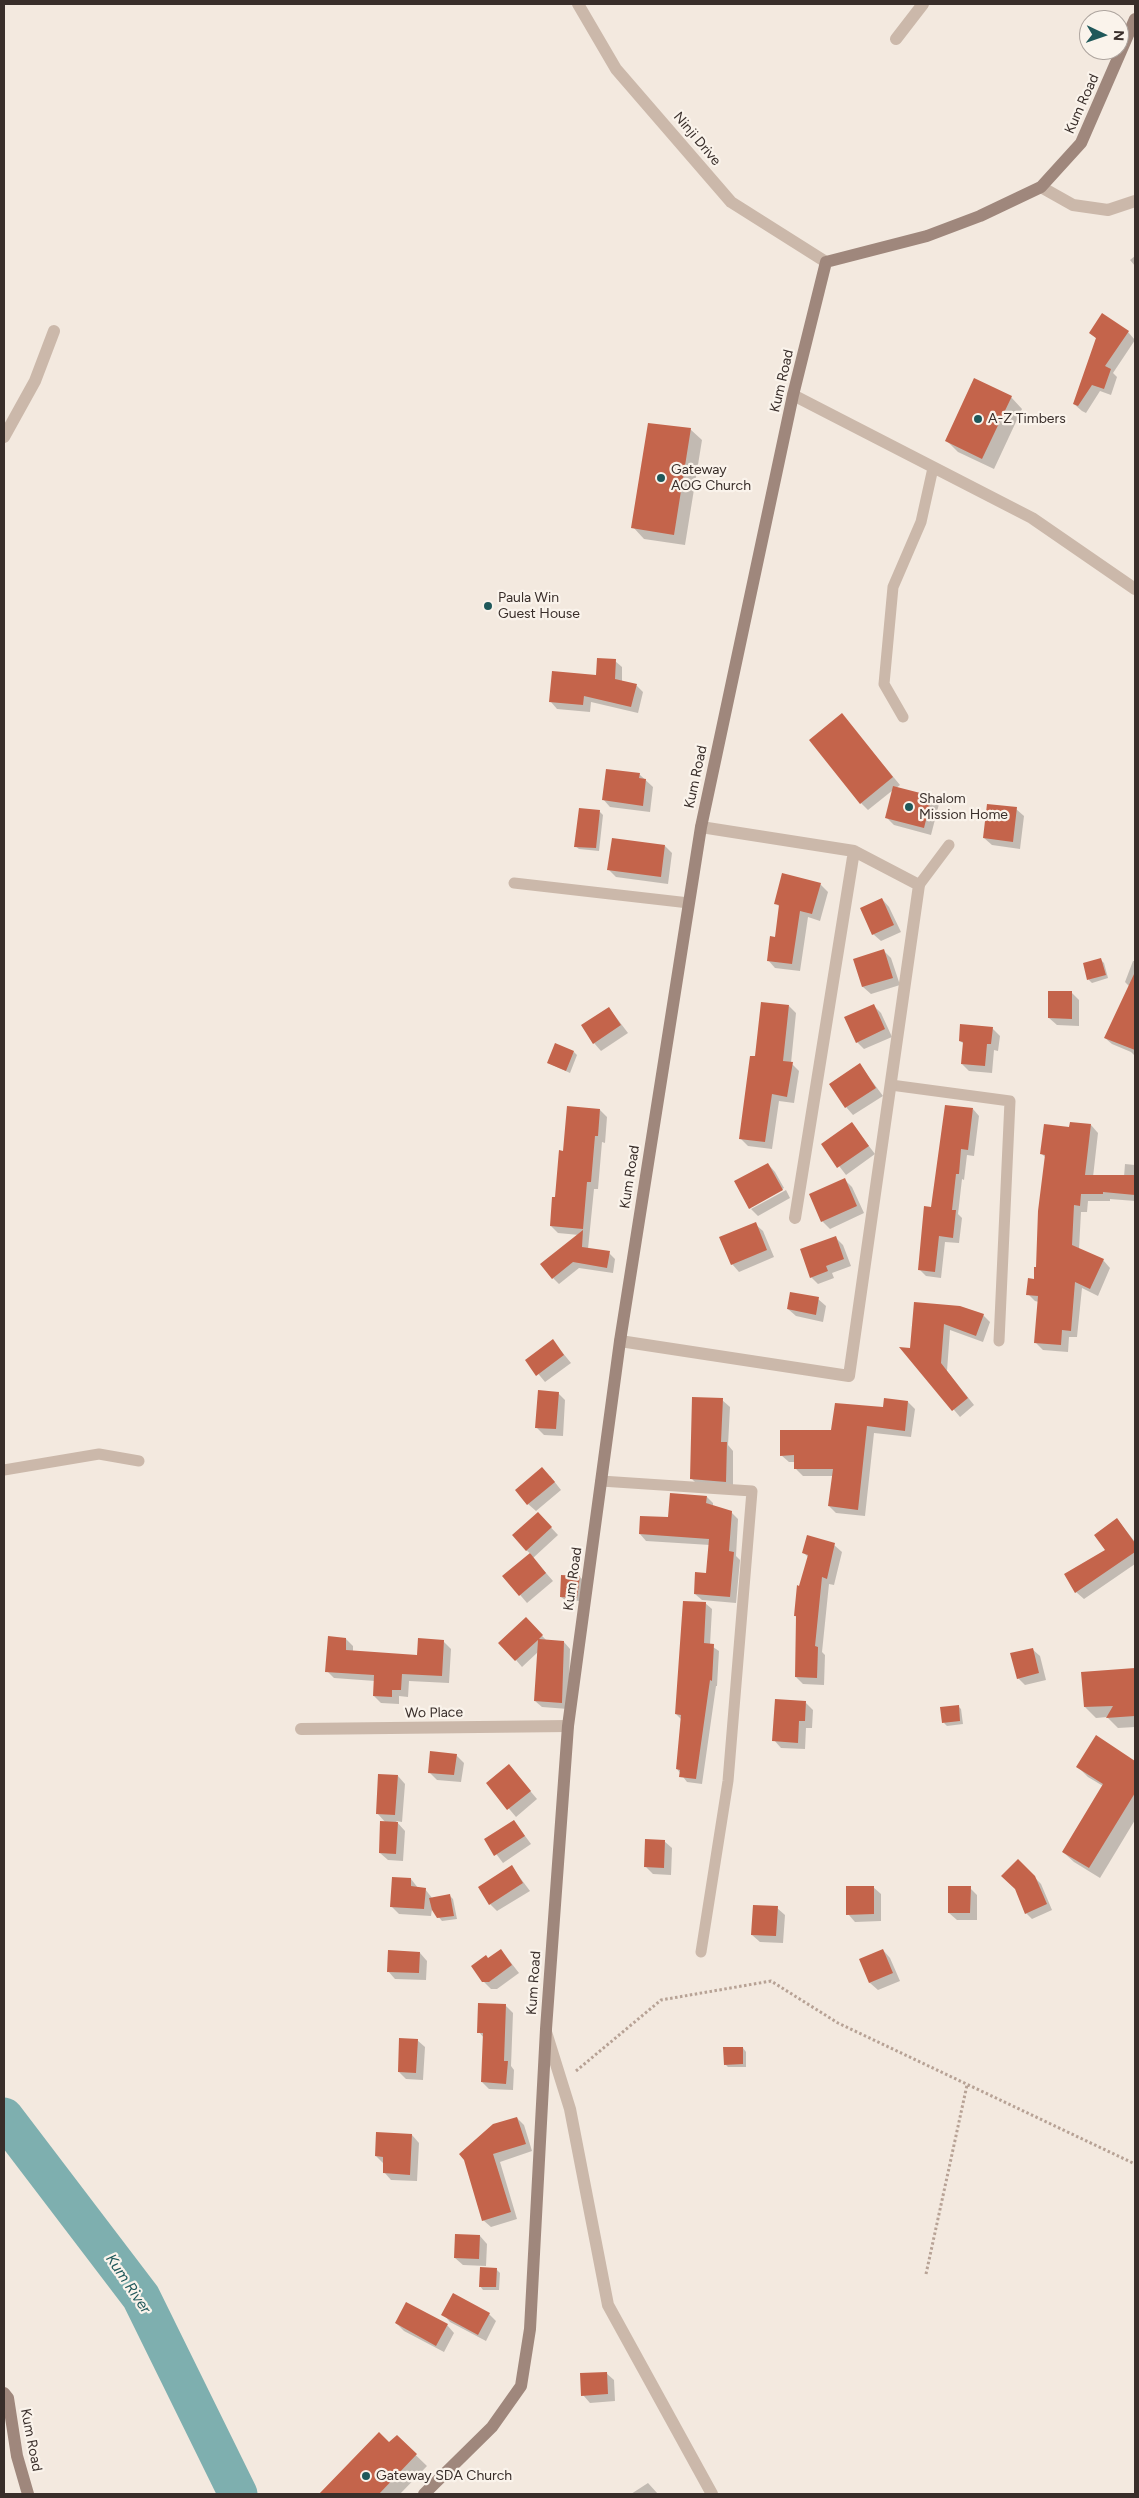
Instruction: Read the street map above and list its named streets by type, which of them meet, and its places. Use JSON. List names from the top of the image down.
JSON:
{
  "streets": {
    "street": ["Kum Road", "Ninji Drive", "Wo Place"]
  },
  "crossings": [
    ["Kum Road", "Ninji Drive"],
    ["Kum Road", "Wo Place"]
  ],
  "water": ["Kum River"],
  "places": [
    "A-Z Timbers",
    "Gateway AOG Church",
    "Paula Win Guest House",
    "Shalom Mission Home",
    "Gateway SDA Church"
  ],
  "north": "right"
}
